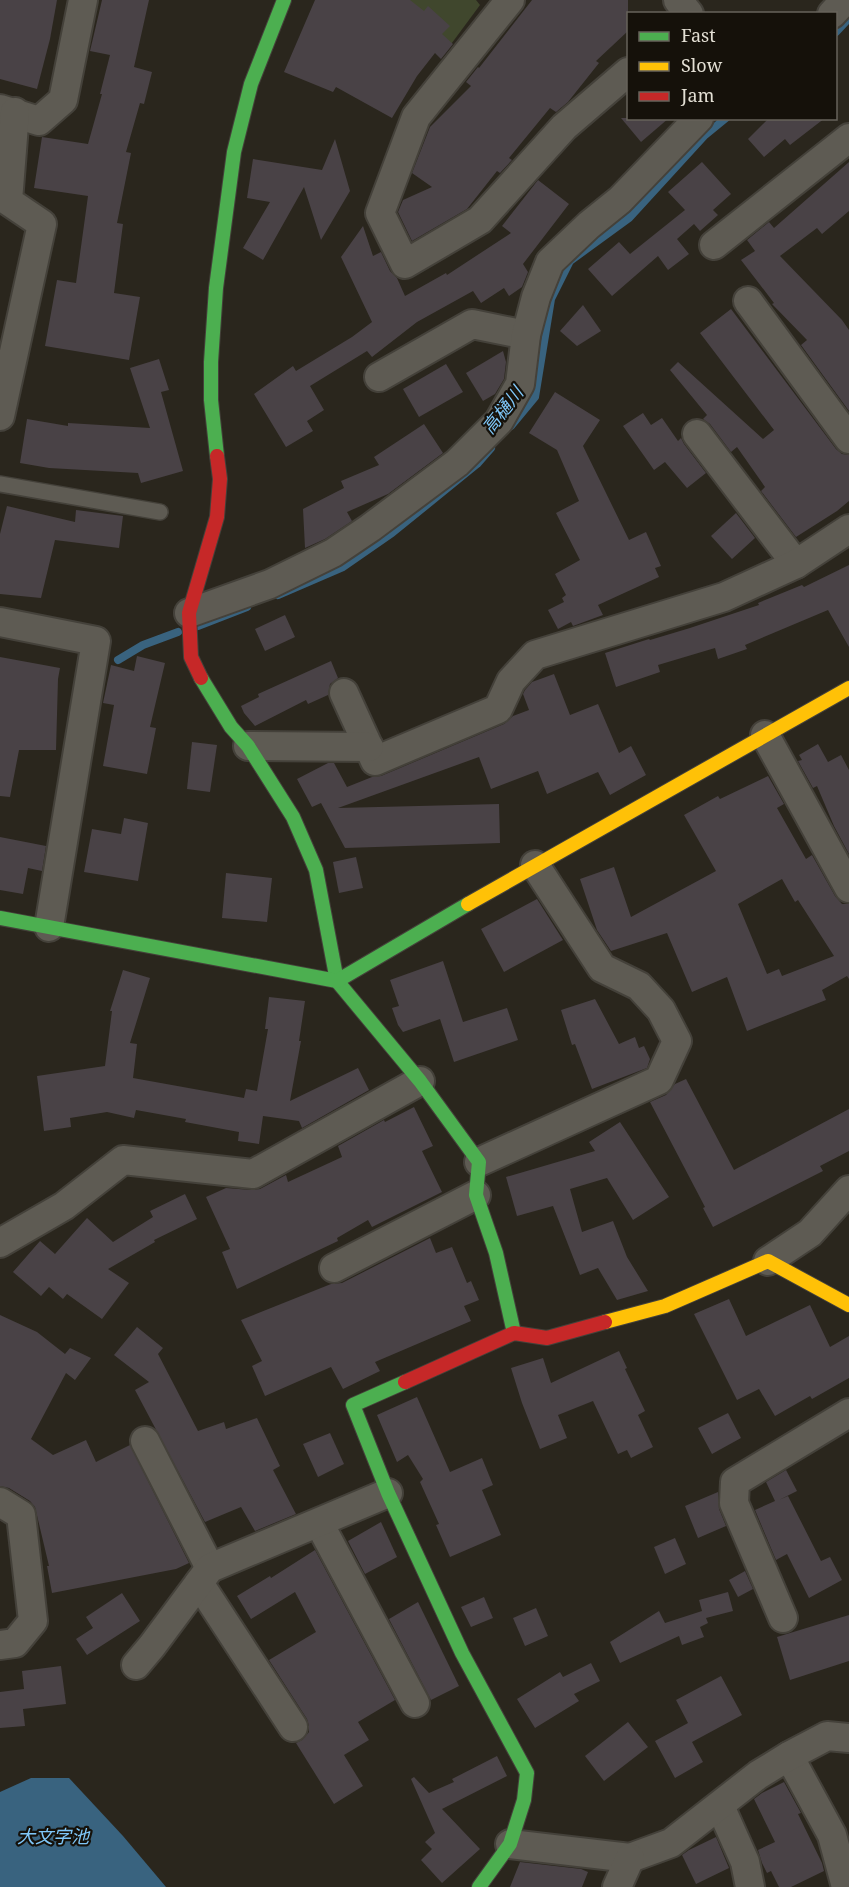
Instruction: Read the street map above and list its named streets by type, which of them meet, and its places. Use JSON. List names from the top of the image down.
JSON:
{
  "water": ["高樋川", "大文字池"],
  "legend": ["Fast", "Slow", "Jam"]
}
